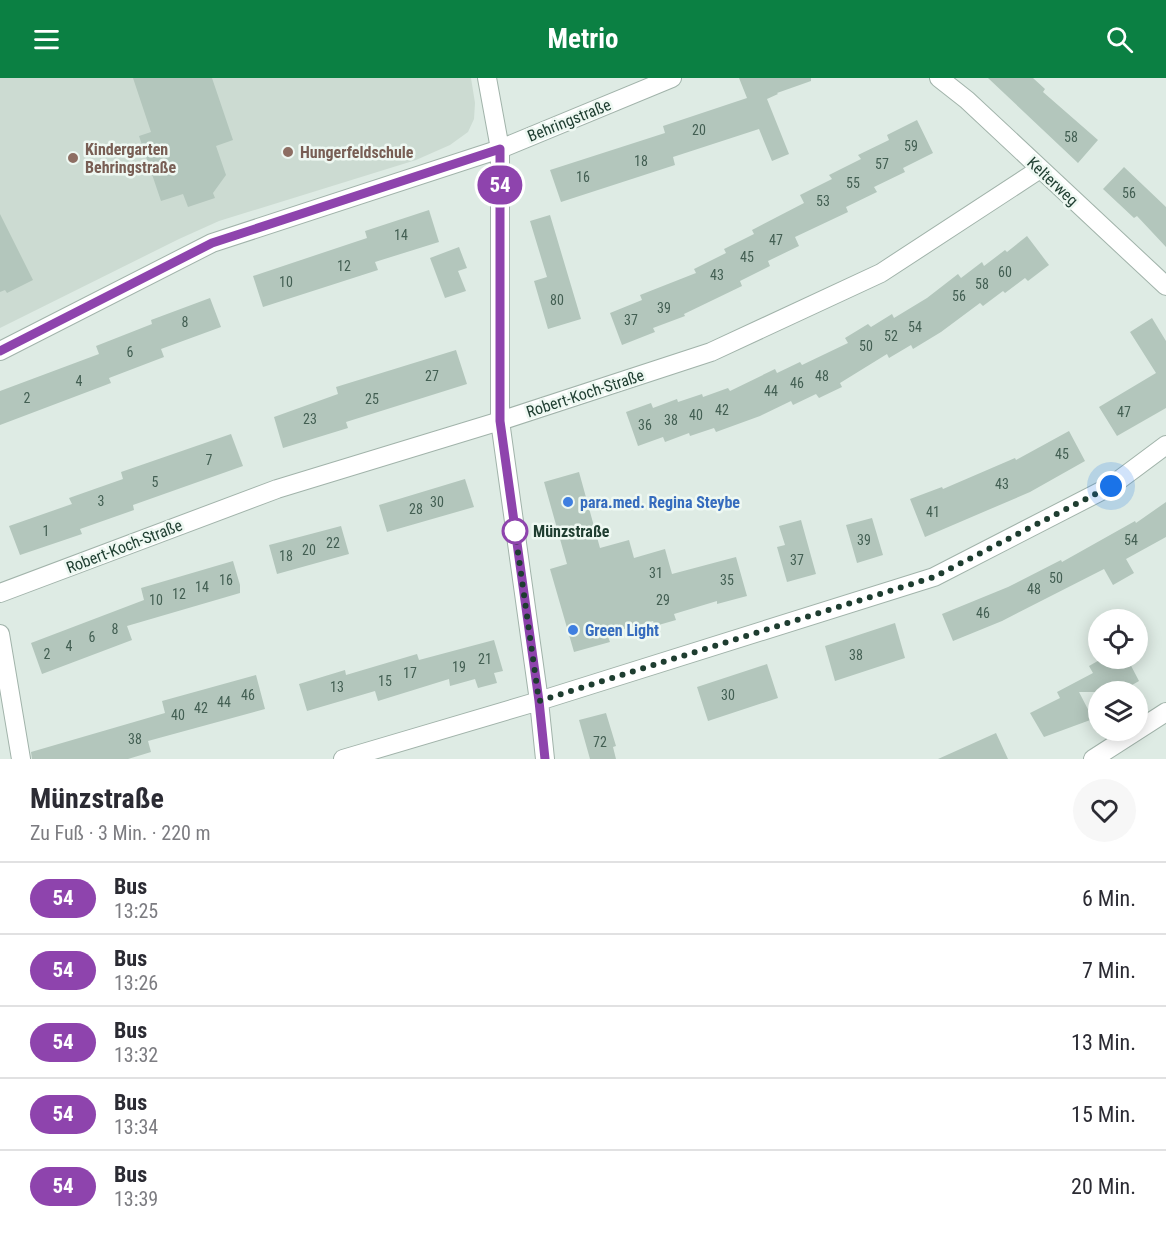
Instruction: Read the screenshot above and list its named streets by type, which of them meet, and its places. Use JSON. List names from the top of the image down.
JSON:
{
  "streets": {
    "street": ["Behringstraße", "Kelterweg", "Robert-Koch-Straße"]
  },
  "crossings": [
    ["Kelterweg", "Robert-Koch-Straße"]
  ],
  "places": [
    "Hungerfeldschule",
    "Kindergarten Behringstraße",
    "para.med. Regina Steybe",
    "Münzstraße",
    "Green Light"
  ],
  "lines": ["bus line 54"],
  "house_numbers": [
    "20",
    "58",
    "59",
    "18",
    "57",
    "16",
    "55",
    "56",
    "53",
    "14",
    "47",
    "45",
    "12",
    "60",
    "43",
    "10",
    "58",
    "56",
    "80",
    "39",
    "37",
    "8",
    "54",
    "52",
    "50",
    "6",
    "27",
    "48",
    "4",
    "46",
    "44",
    "2",
    "25",
    "42",
    "47",
    "40",
    "23",
    "38",
    "36",
    "45",
    "7",
    "5",
    "43",
    "3",
    "30",
    "28",
    "41",
    "1",
    "39",
    "54",
    "22",
    "20",
    "18",
    "37",
    "31",
    "50",
    "16",
    "35",
    "14",
    "48",
    "12",
    "10",
    "29",
    "46",
    "8",
    "6",
    "4",
    "2",
    "38",
    "21",
    "19",
    "17",
    "15",
    "13",
    "46",
    "30",
    "44",
    "42",
    "40",
    "38",
    "72"
  ],
  "page": {
    "header": "Metrio",
    "on_map": "54",
    "heading": ["Münzstraße", "Zu Fuß · 3 Min. · 220 m"],
    "list": [
      {
        "mark": "54",
        "name": "Bus",
        "note": "13:25",
        "value": "6 Min."
      },
      {
        "mark": "54",
        "name": "Bus",
        "note": "13:26",
        "value": "7 Min."
      },
      {
        "mark": "54",
        "name": "Bus",
        "note": "13:32",
        "value": "13 Min."
      },
      {
        "mark": "54",
        "name": "Bus",
        "note": "13:34",
        "value": "15 Min."
      },
      {
        "mark": "54",
        "name": "Bus",
        "note": "13:39",
        "value": "20 Min."
      }
    ]
  }
}
